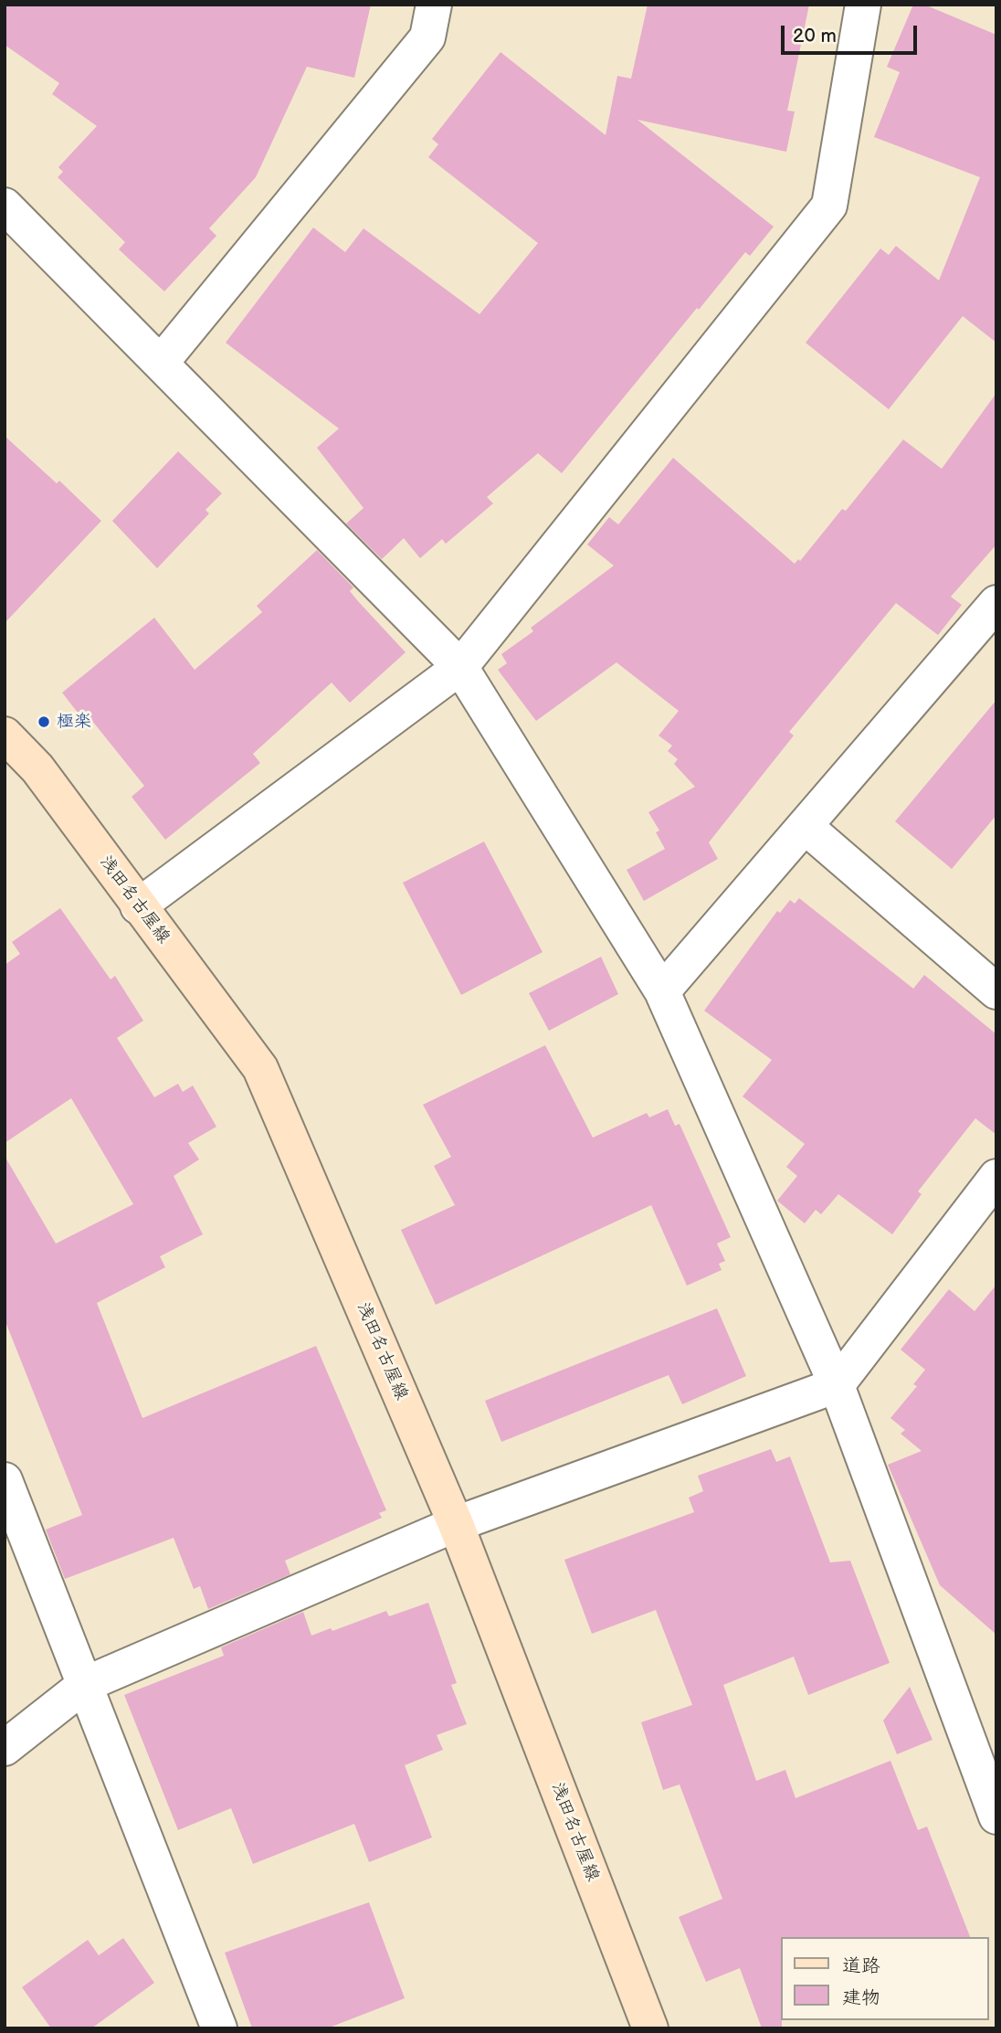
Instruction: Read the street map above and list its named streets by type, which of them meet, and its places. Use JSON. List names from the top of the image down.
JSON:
{
  "streets": {
    "main road": ["浅田名古屋線"]
  },
  "places": ["極楽"],
  "legend": ["道路", "建物"],
  "scale_bar": "20 m"
}
